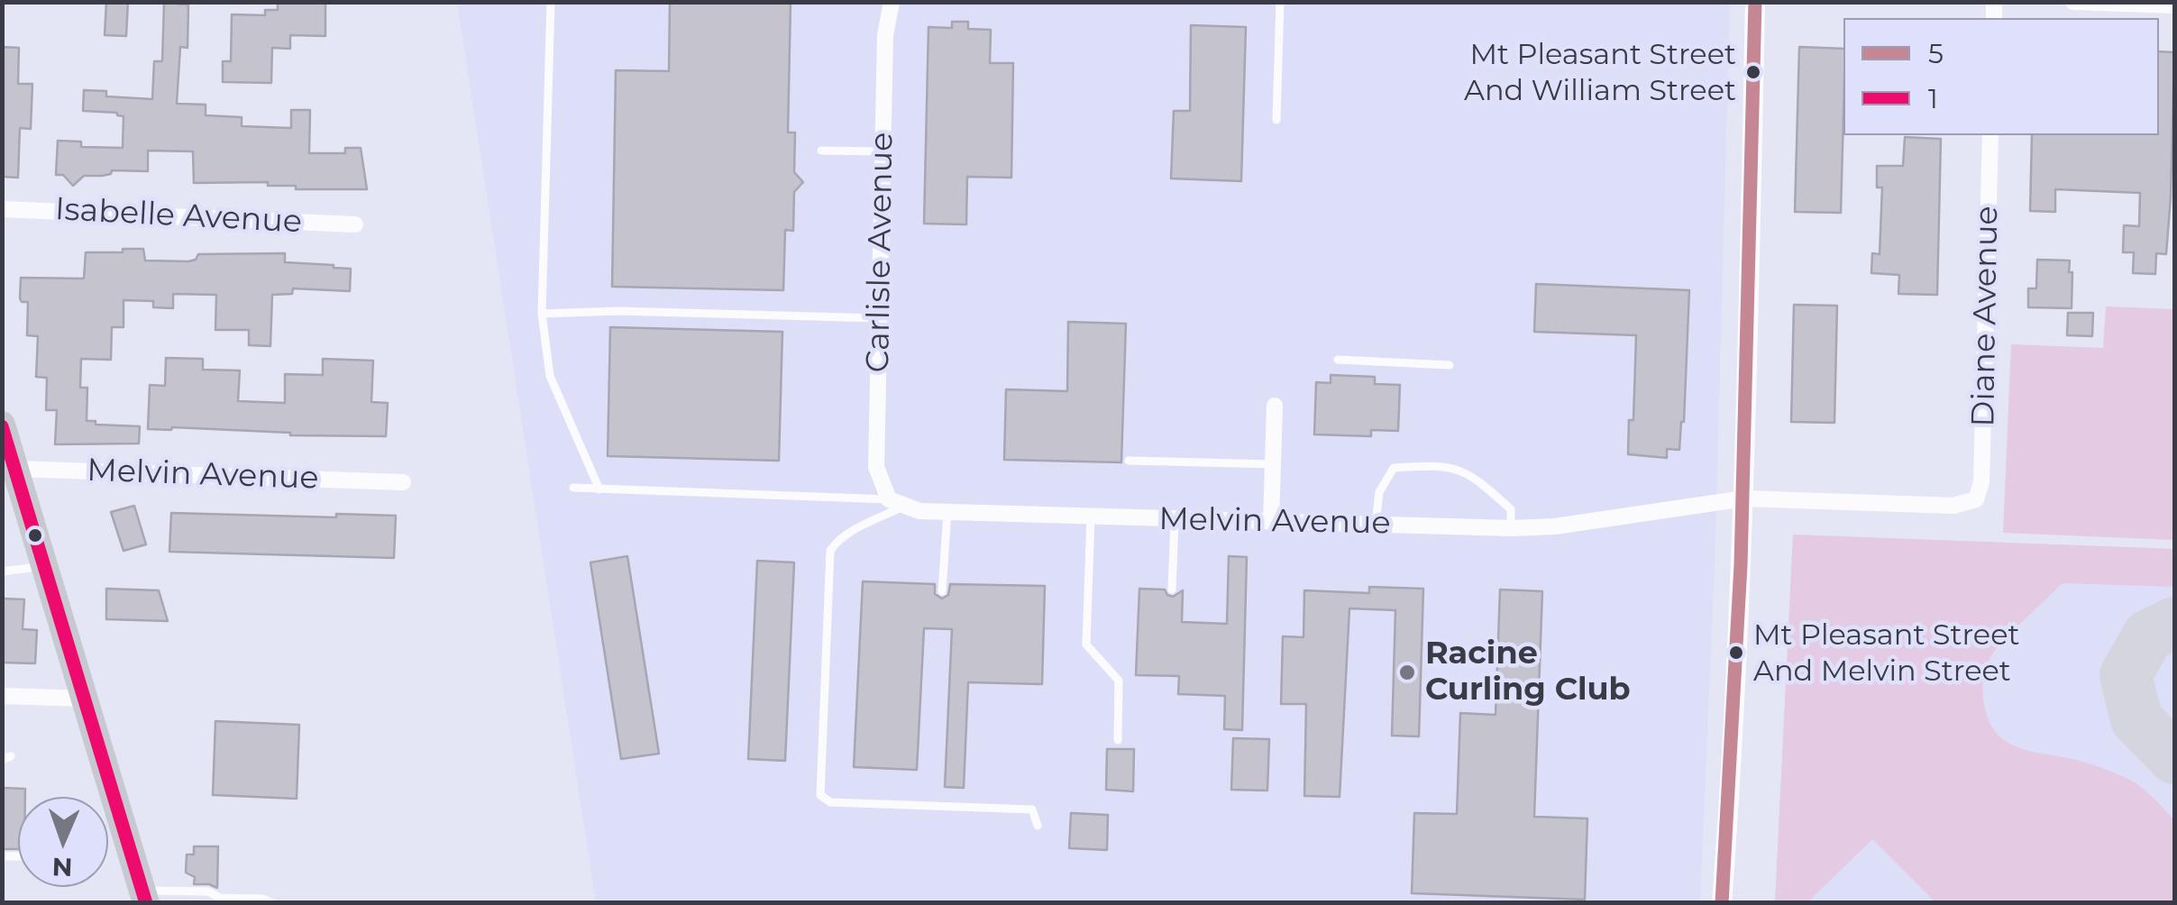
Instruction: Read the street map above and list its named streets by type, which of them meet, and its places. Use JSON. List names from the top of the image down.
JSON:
{
  "streets": {
    "street": [
      "Isabelle Avenue",
      "Carlisle Avenue",
      "Diane Avenue",
      "Melvin Avenue"
    ]
  },
  "crossings": [
    ["Carlisle Avenue", "Melvin Avenue"],
    ["Diane Avenue", "Melvin Avenue"]
  ],
  "places": ["Mt Pleasant Street And William Street", "Mt Pleasant Street And Melvin Street", "Racine Curling Club"],
  "lines": ["transit line 5", "transit line 1"],
  "legend": ["5", "1"],
  "north": "bottom"
}
